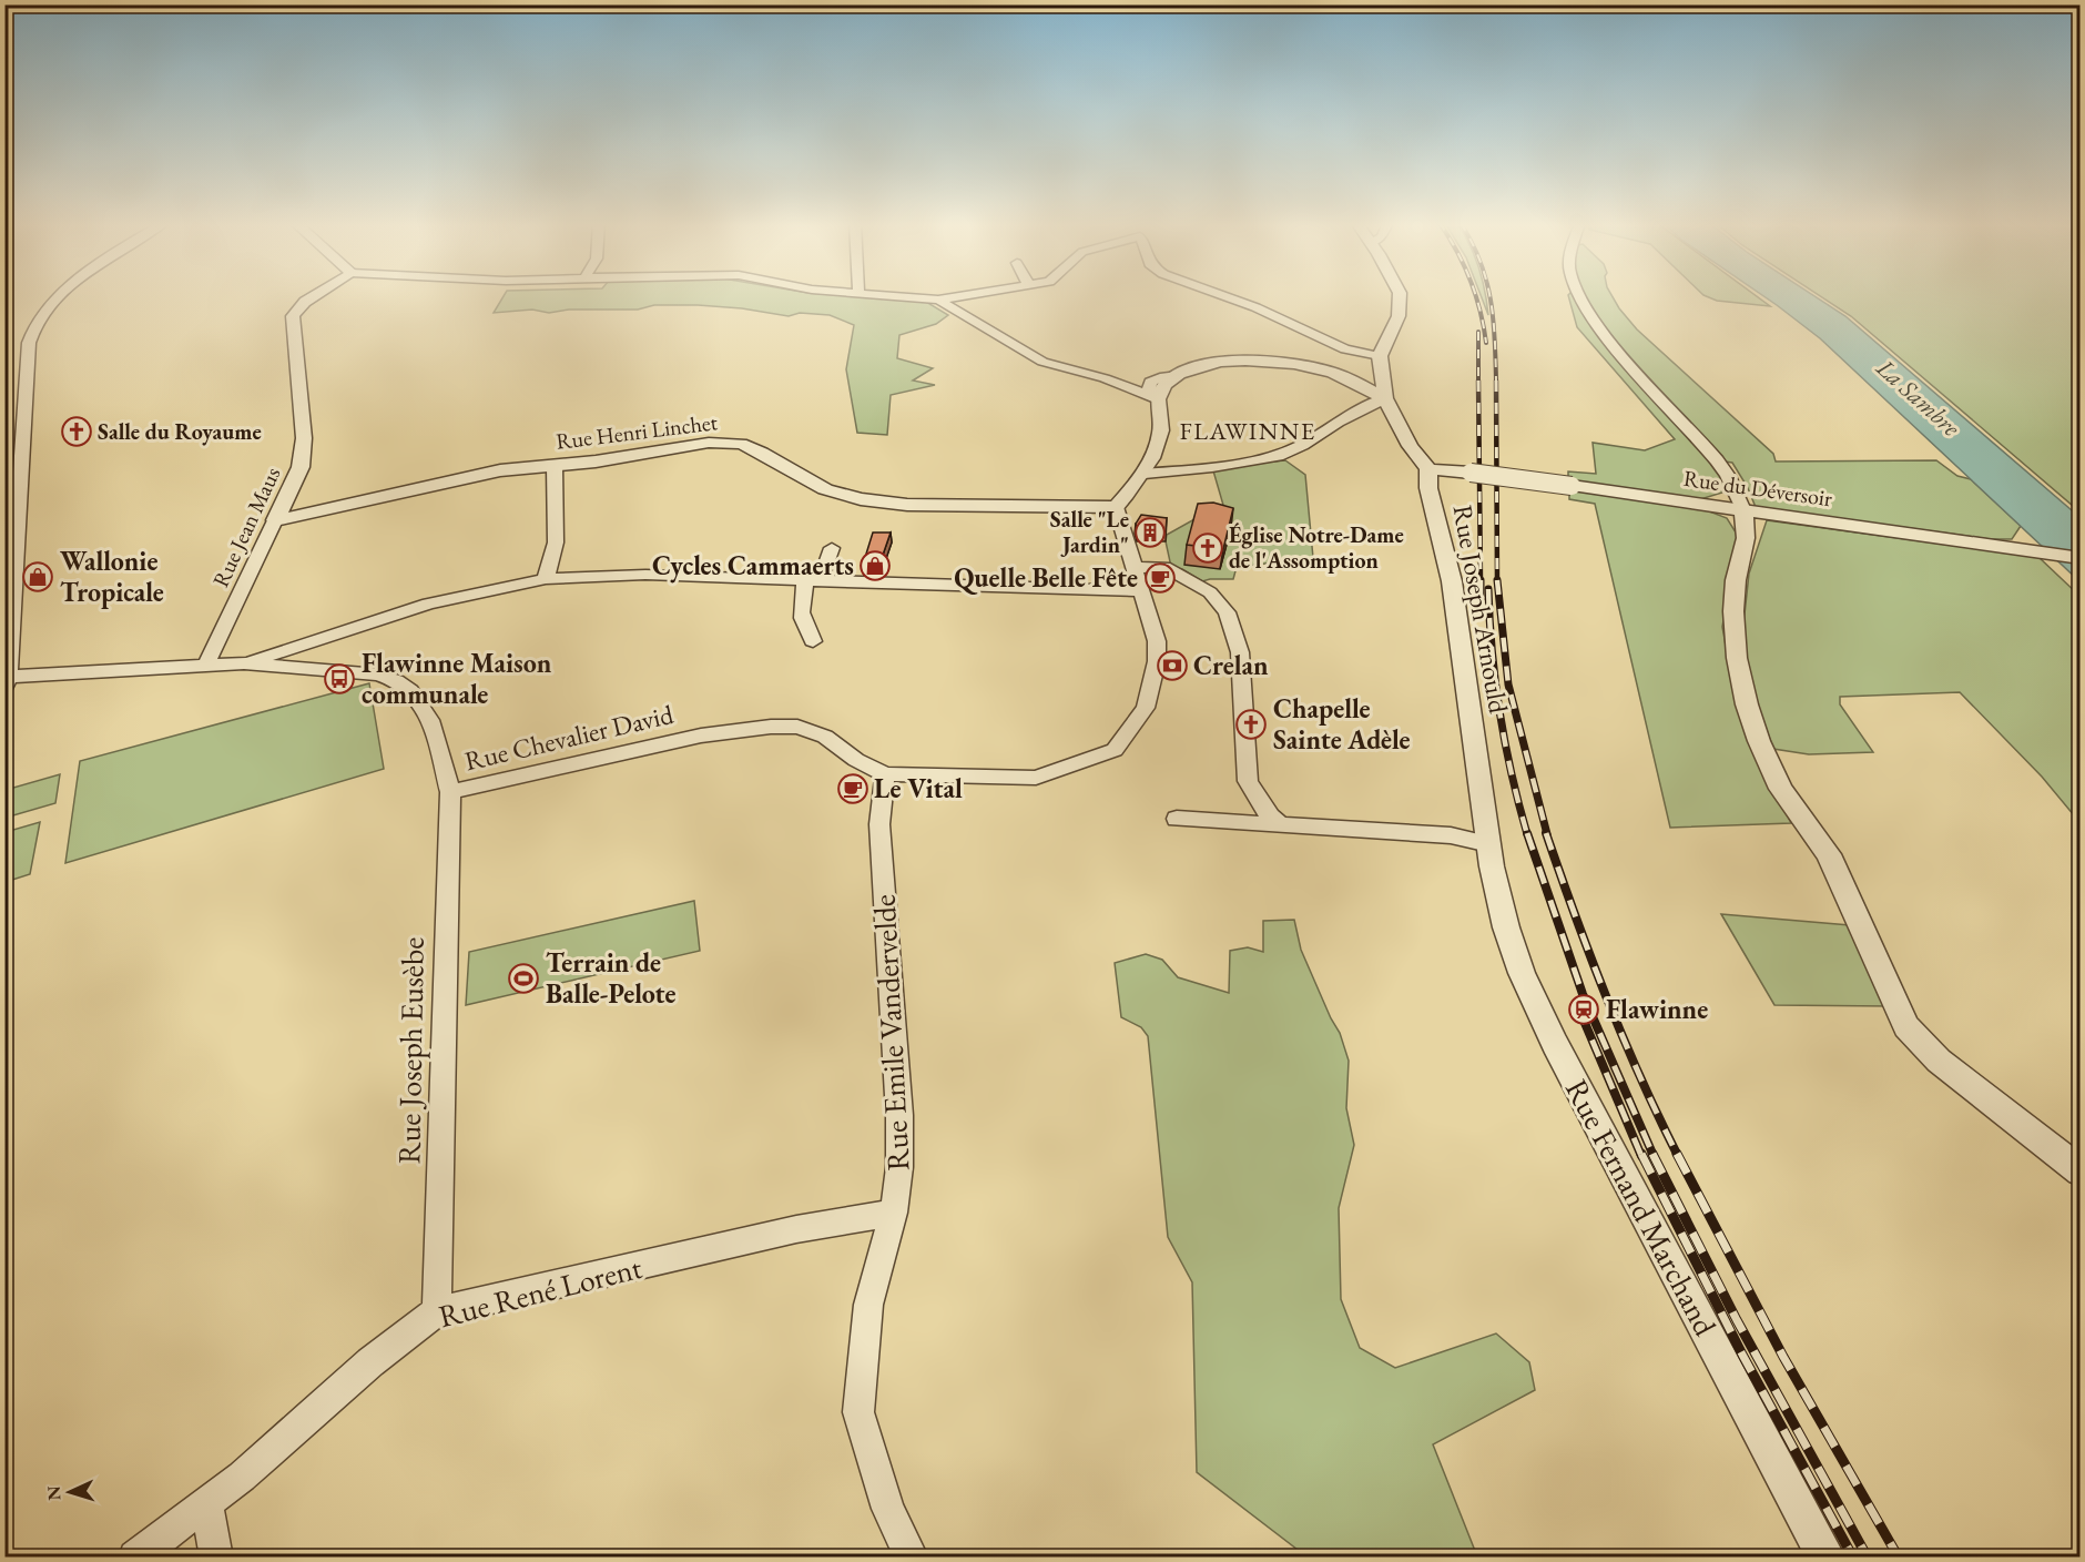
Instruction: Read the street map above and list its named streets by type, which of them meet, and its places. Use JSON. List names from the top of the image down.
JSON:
{
  "streets": {
    "street": [
      "Rue Henri Linchet",
      "Rue du Déversoir",
      "Rue Jean Maus",
      "Rue Joseph Arnould",
      "Rue Chevalier David",
      "Rue Emile Vandervelde",
      "Rue Joseph Eusèbe",
      "Rue Fernand Marchand",
      "Rue René Lorent"
    ]
  },
  "crossings": [
    ["Rue Henri Linchet", "Rue Jean Maus"],
    ["Rue du Déversoir", "Rue Joseph Arnould"],
    ["Rue Jean Maus", "Rue Chevalier David"],
    ["Rue Joseph Arnould", "Rue Fernand Marchand"],
    ["Rue Chevalier David", "Rue Emile Vandervelde"],
    ["Rue Chevalier David", "Rue Joseph Eusèbe"],
    ["Rue Emile Vandervelde", "Rue René Lorent"],
    ["Rue Joseph Eusèbe", "Rue René Lorent"]
  ],
  "districts": ["FLAWINNE"],
  "water": ["La Sambre"],
  "places": {
    "church": ["Salle du Royaume", "Église Notre-Dame de l'Assomption", "Chapelle Sainte Adèle"],
    "building": ["Salle \"Le Jardin\""],
    "shop": ["Cycles Cammaerts", "Wallonie Tropicale"],
    "cafe": ["Quelle Belle Fête", "Le Vital"],
    "bank": ["Crelan"],
    "bus stop": ["Flawinne Maison communale"],
    "sports": ["Terrain de Balle-Pelote"],
    "station": ["Flawinne"]
  },
  "north": "left"
}
